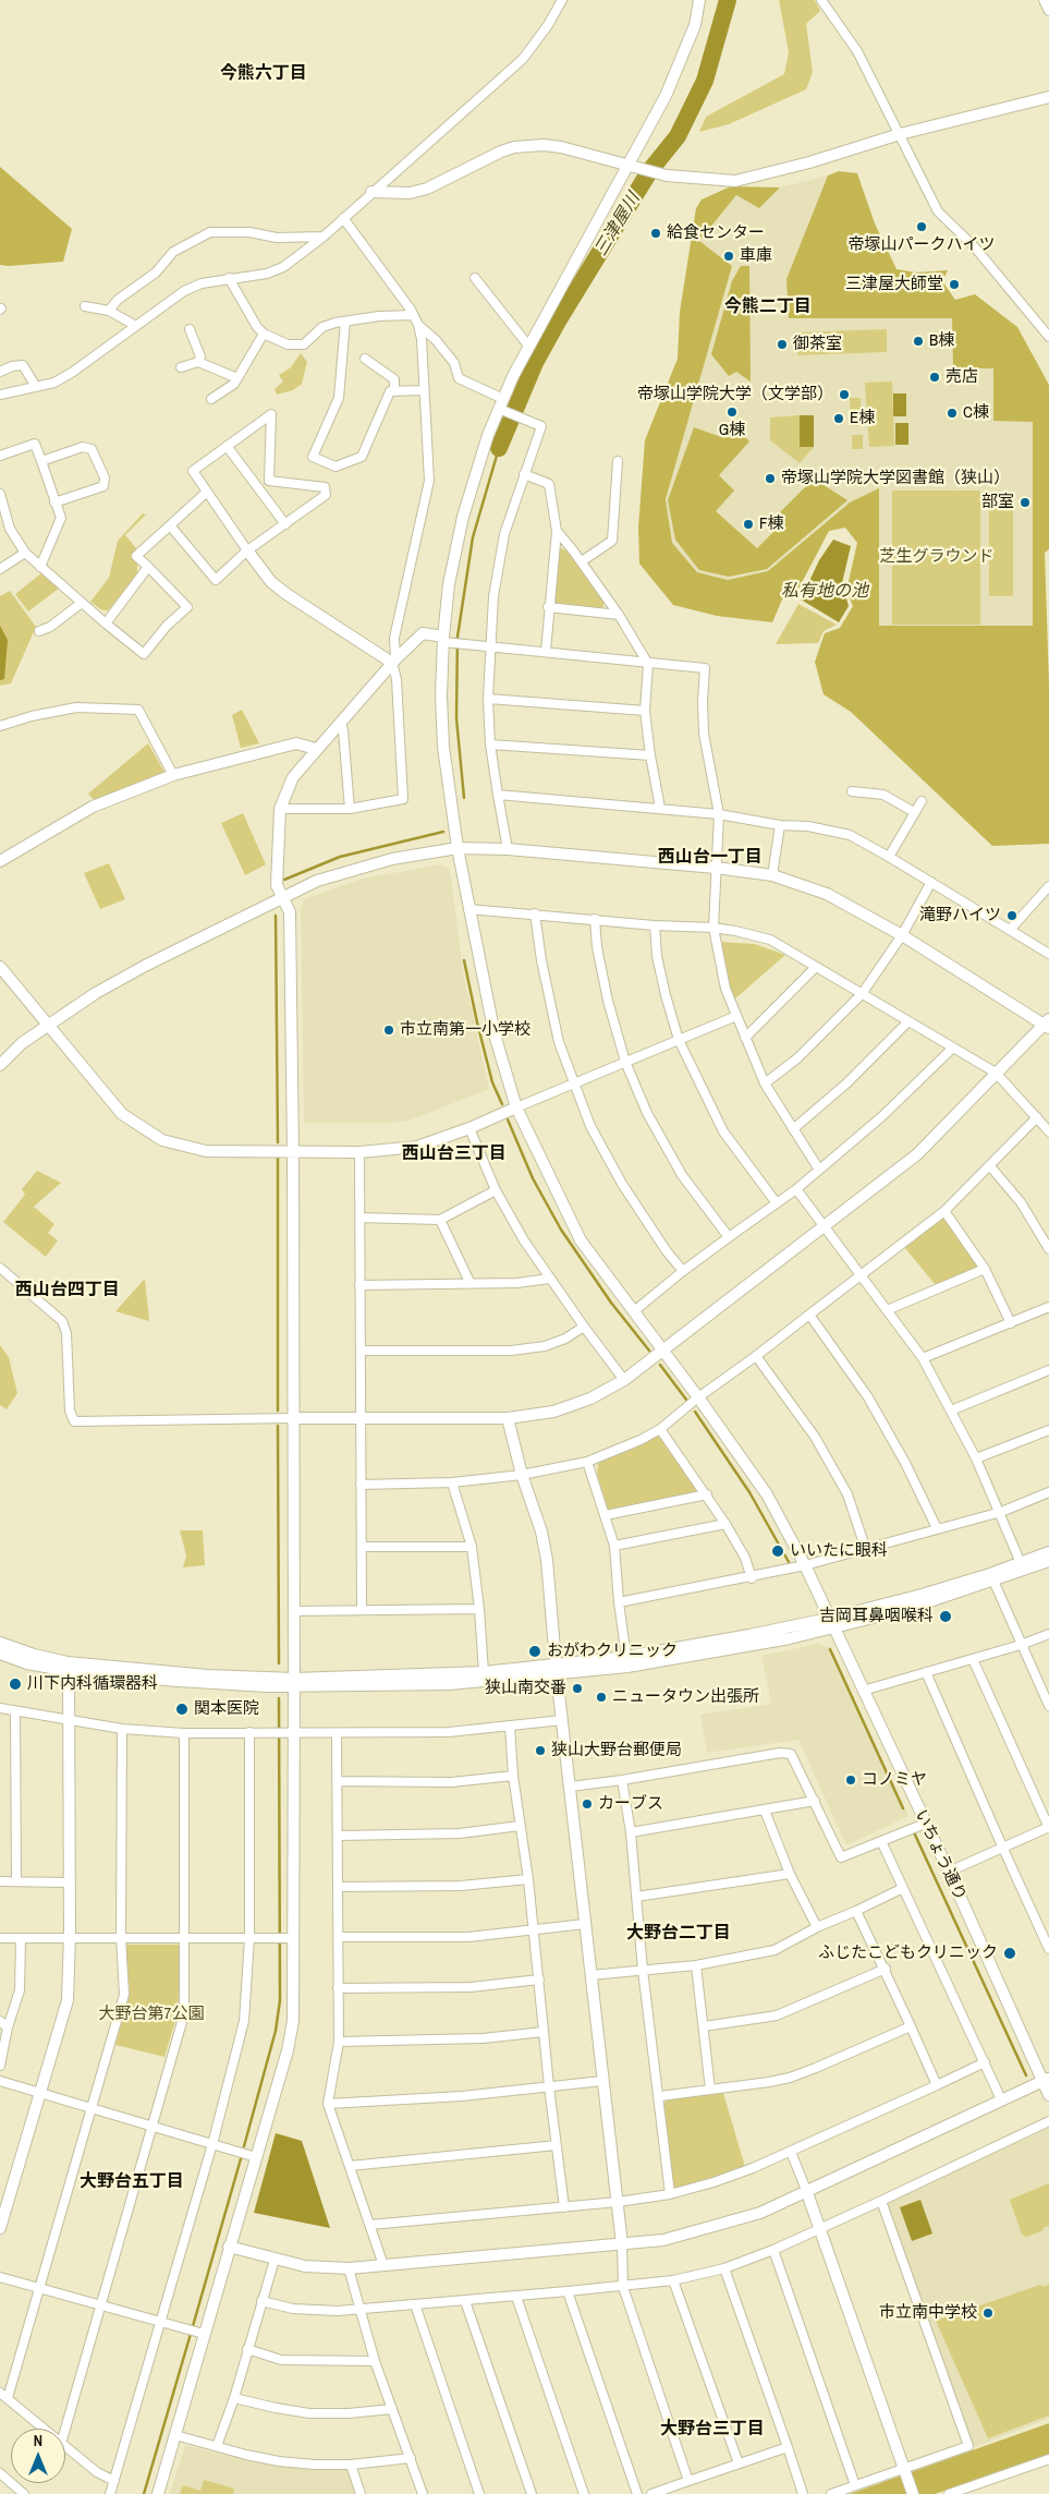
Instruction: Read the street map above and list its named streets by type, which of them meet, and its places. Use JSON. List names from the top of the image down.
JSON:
{
  "streets": {
    "street": ["いちょう通り"]
  },
  "districts": [
    "今熊六丁目",
    "今熊二丁目",
    "西山台一丁目",
    "西山台三丁目",
    "西山台四丁目",
    "大野台二丁目",
    "大野台五丁目",
    "大野台三丁目"
  ],
  "water": ["三津屋川", "私有地の池"],
  "parks": ["芝生グラウンド", "大野台第7公園"],
  "places": [
    "帝塚山パークハイツ",
    "給食センター",
    "車庫",
    "三津屋大師堂",
    "B棟",
    "御茶室",
    "売店",
    "帝塚山学院大学（文学部）",
    "G棟",
    "C棟",
    "E棟",
    "帝塚山学院大学図書館（狭山）",
    "部室",
    "F棟",
    "滝野ハイツ",
    "市立南第一小学校",
    "いいたに眼科",
    "吉岡耳鼻咽喉科",
    "おがわクリニック",
    "川下内科循環器科",
    "狭山南交番",
    "ニュータウン出張所",
    "関本医院",
    "狭山大野台郵便局",
    "コノミヤ",
    "カーブス",
    "ふじたこどもクリニック",
    "市立南中学校"
  ],
  "north": "top"
}
